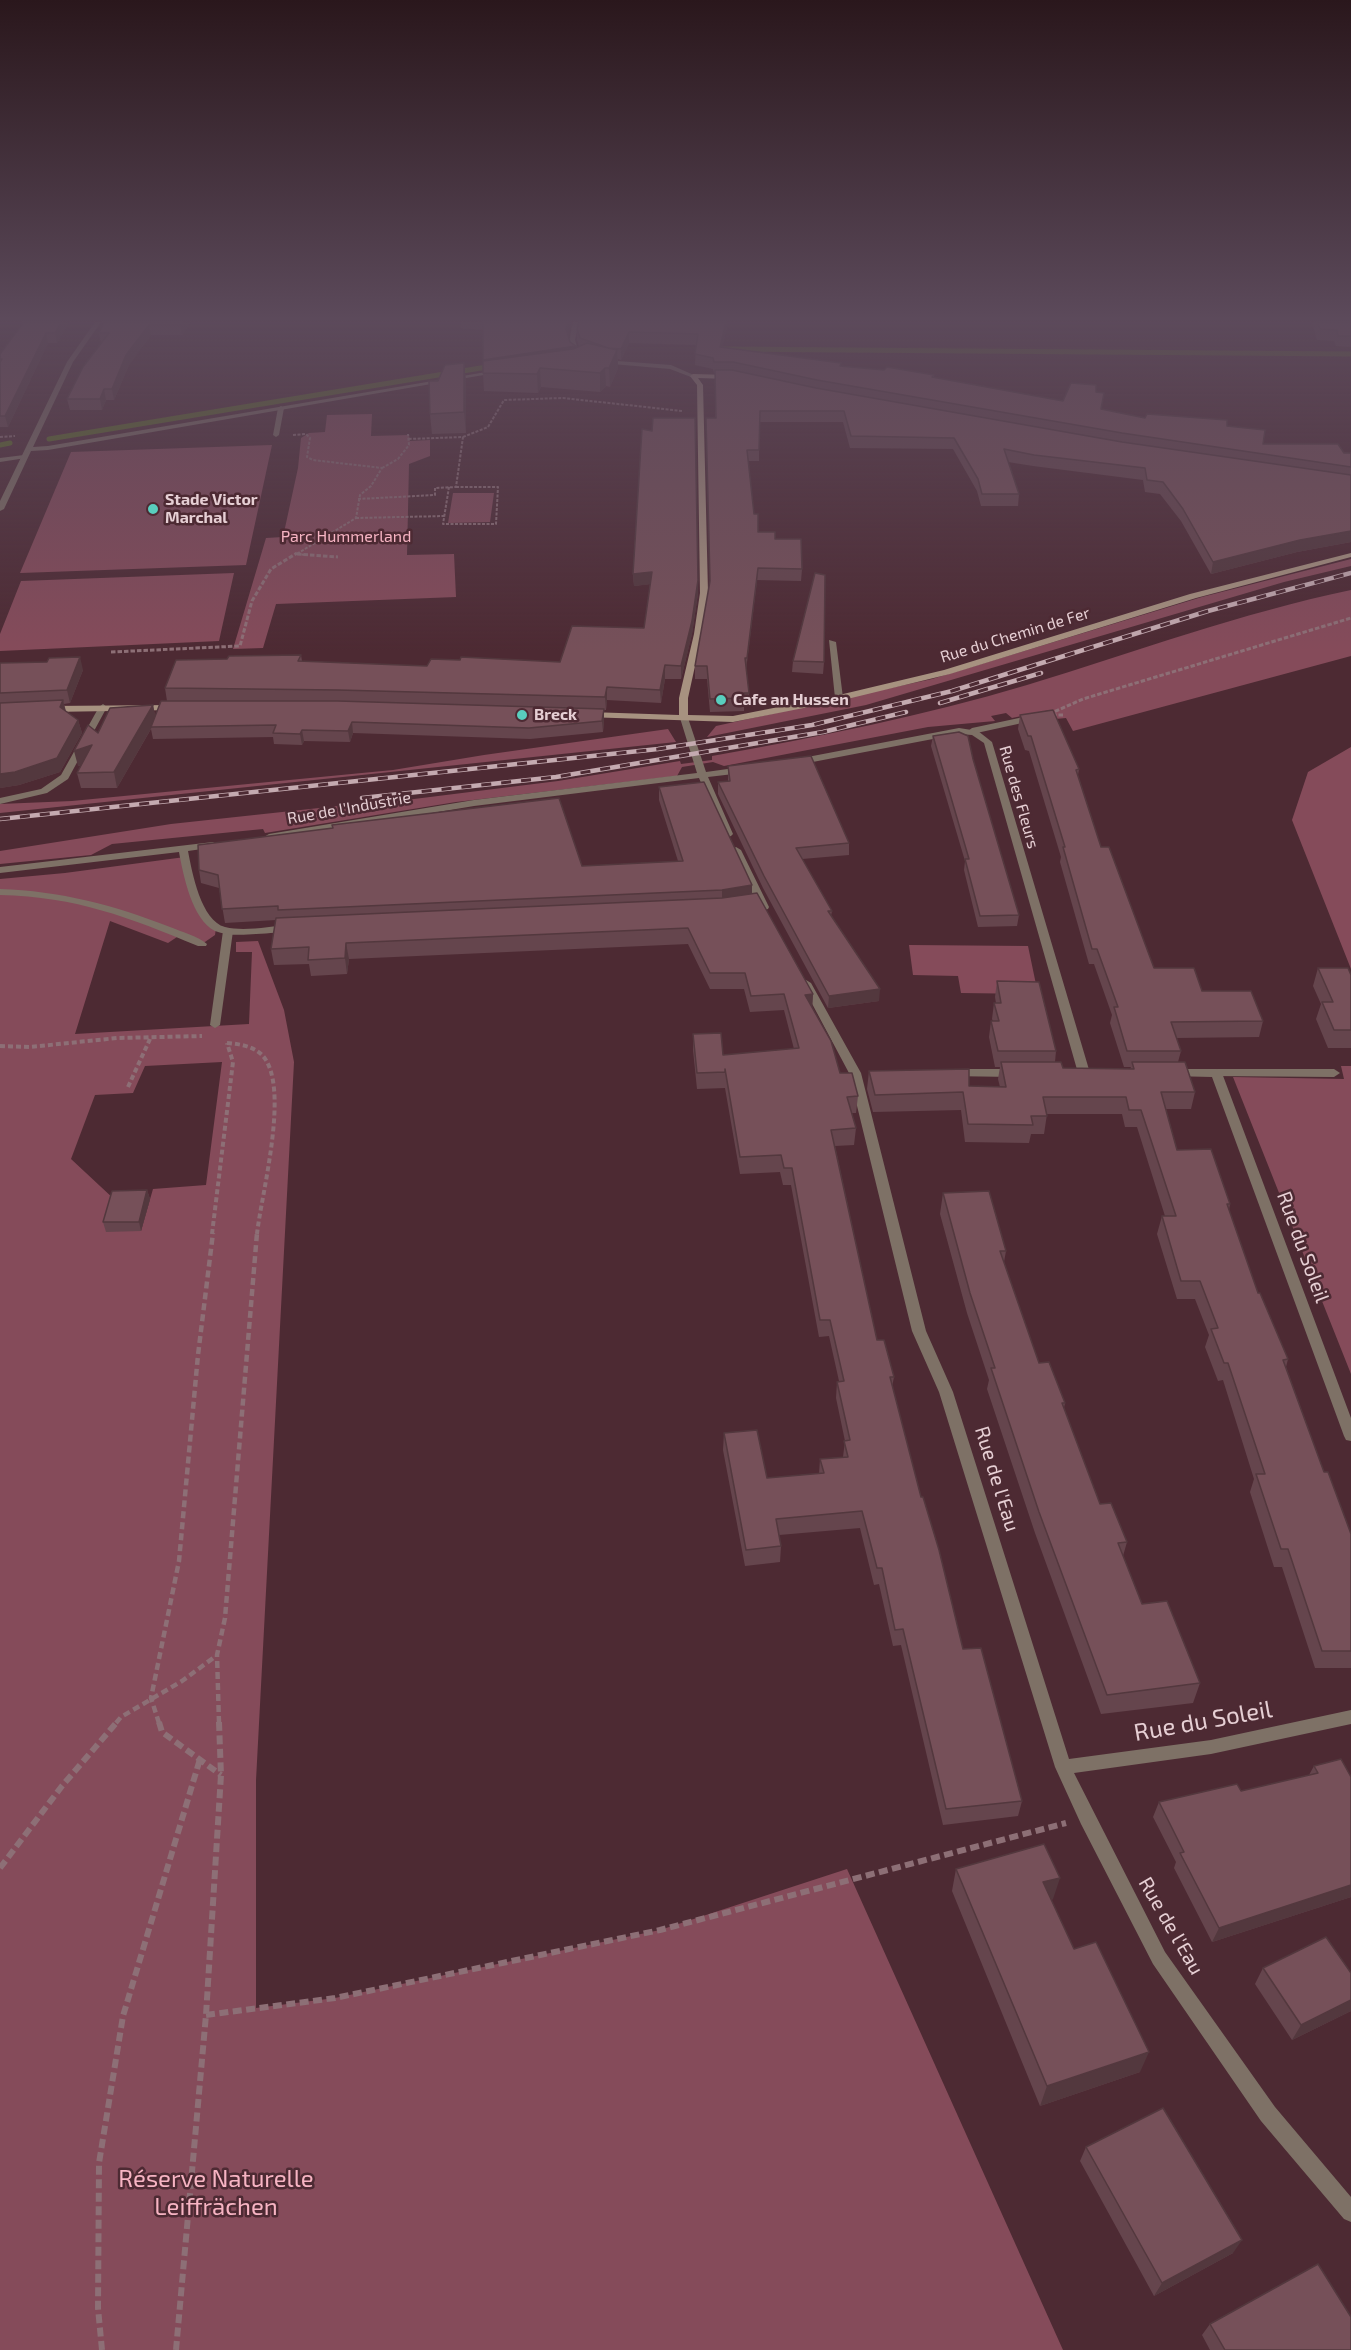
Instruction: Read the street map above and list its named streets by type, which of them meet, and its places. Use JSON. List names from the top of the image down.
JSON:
{
  "streets": {
    "main road": ["Rue du Chemin de Fer"],
    "street": [
      "Rue des Fleurs",
      "Rue de l'Industrie",
      "Rue du Soleil",
      "Rue de l'Eau"
    ]
  },
  "crossings": [
    ["Rue du Soleil", "Rue de l'Eau"]
  ],
  "parks": ["Parc Hummerland", "Réserve Naturelle Leiffrächen"],
  "places": ["Stade Victor Marchal", "Cafe an Hussen", "Breck"]
}
